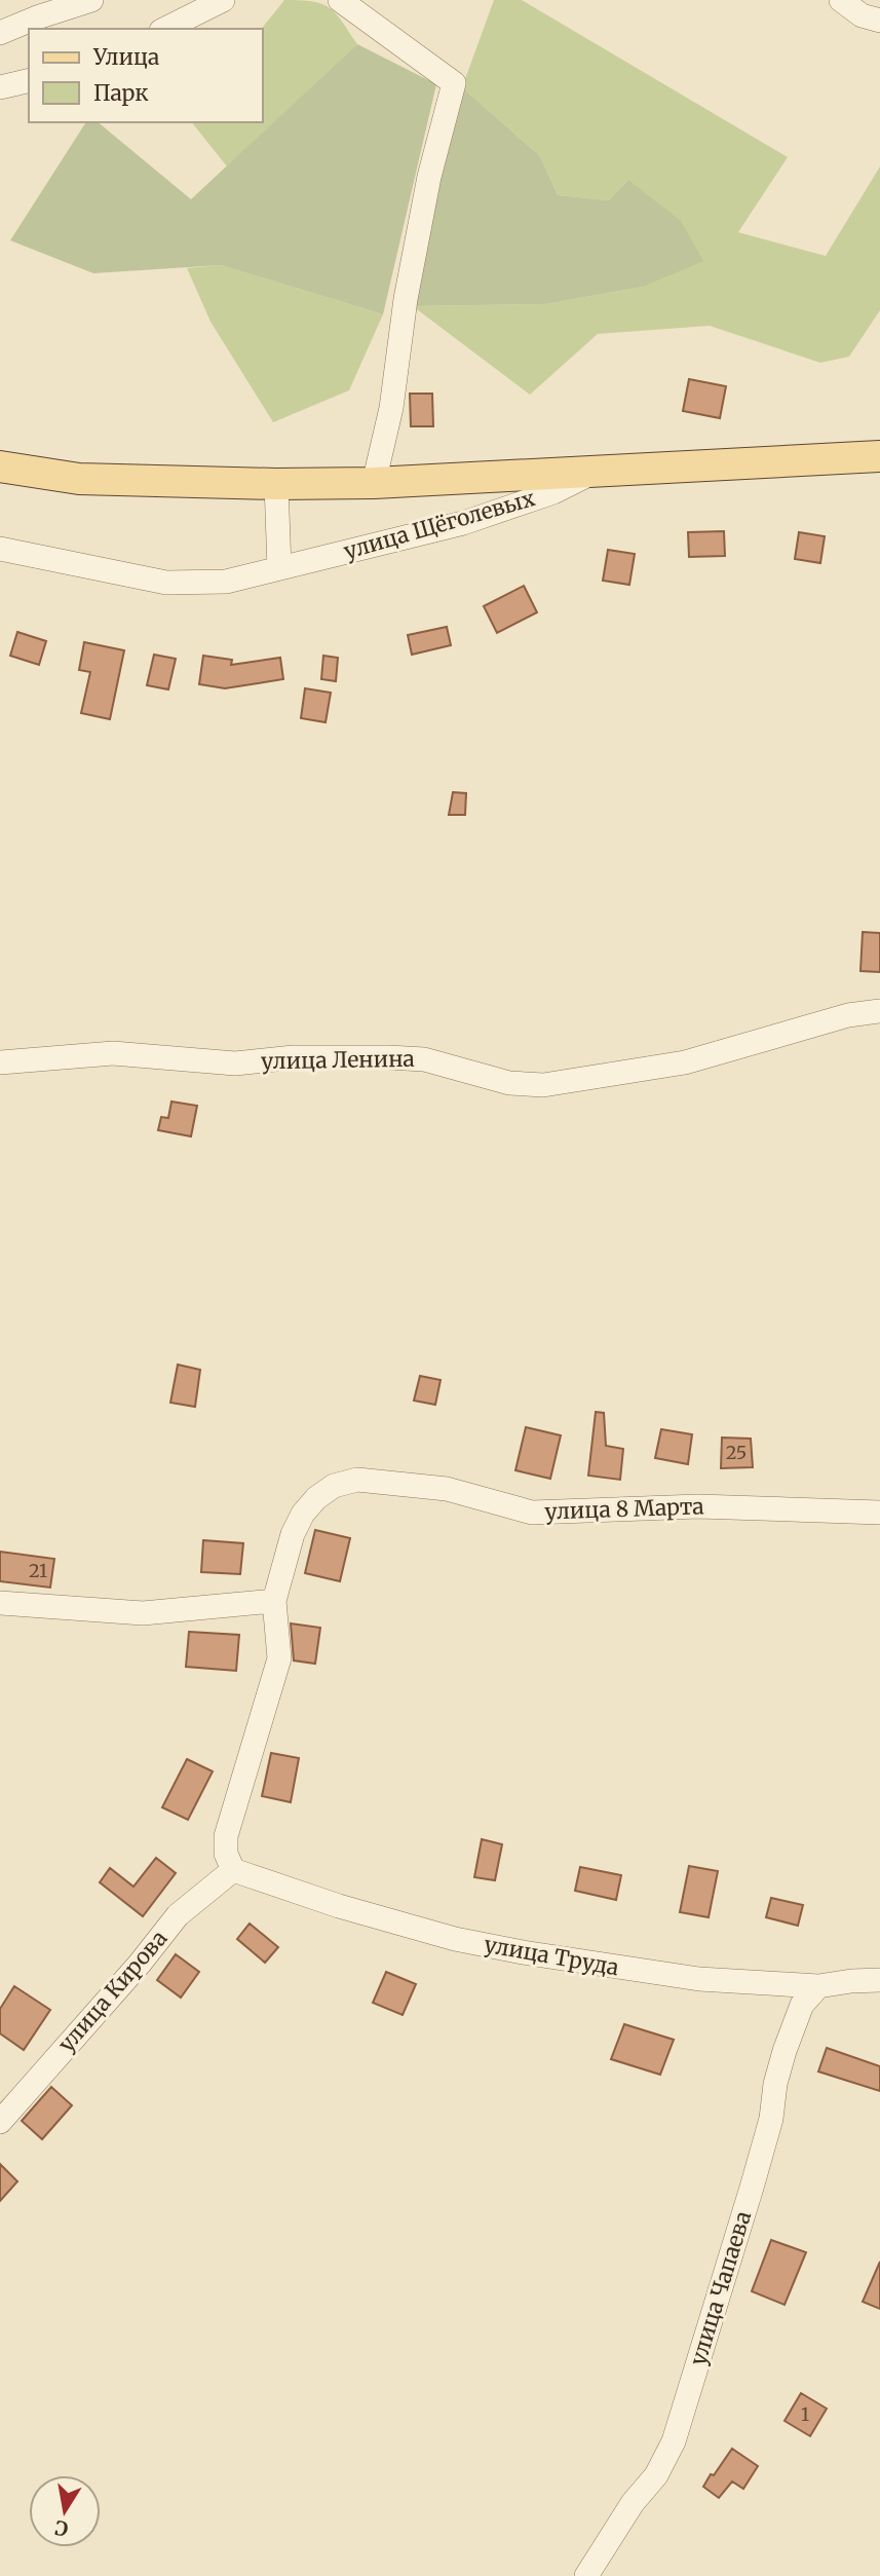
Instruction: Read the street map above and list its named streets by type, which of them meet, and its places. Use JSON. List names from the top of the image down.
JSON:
{
  "streets": {
    "main road": ["улица Щёголевых"],
    "street": [
      "улица Ленина",
      "улица 8 Марта",
      "улица Труда",
      "улица Кирова",
      "улица Чапаева"
    ]
  },
  "crossings": [
    ["улица 8 Марта", "улица Труда"],
    ["улица 8 Марта", "улица Кирова"],
    ["улица Труда", "улица Кирова"],
    ["улица Труда", "улица Чапаева"]
  ],
  "house_numbers": ["25", "21", "1"],
  "legend": ["Улица", "Парк"],
  "north": "bottom"
}
